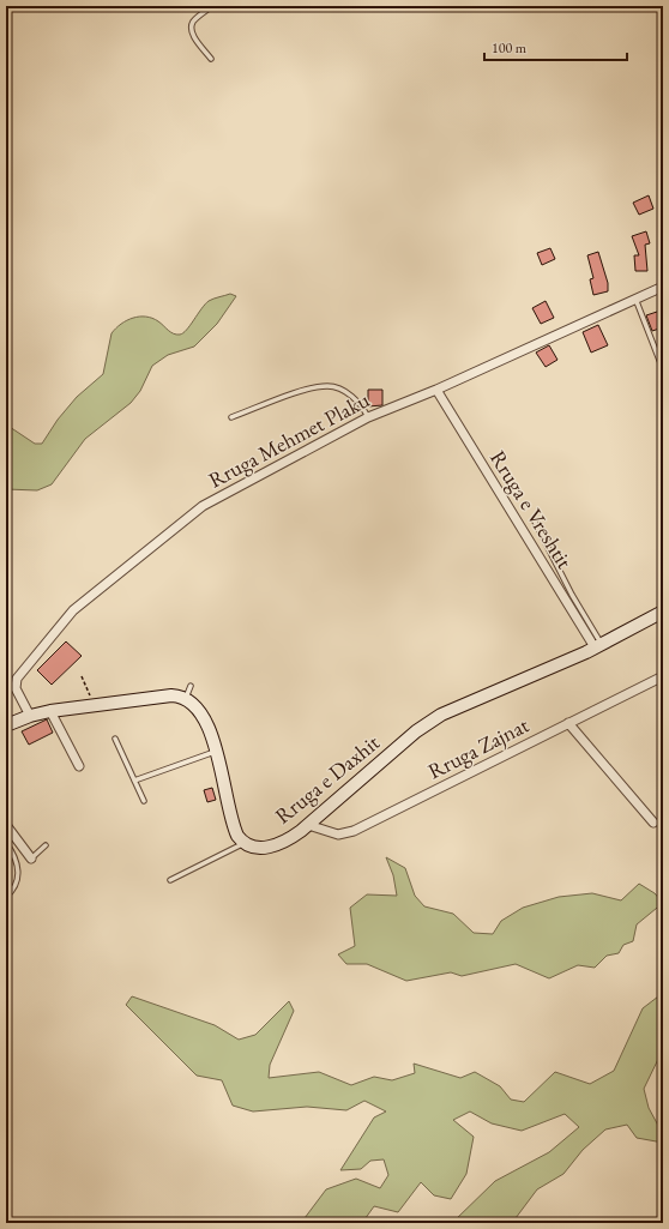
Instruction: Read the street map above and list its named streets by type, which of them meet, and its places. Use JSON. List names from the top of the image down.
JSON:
{
  "streets": {
    "street": [
      "Rruga Mehmet Plaku",
      "Rruga e Vreshtit",
      "Rruga Zajnat",
      "Rruga e Daxhit"
    ]
  },
  "crossings": [
    ["Rruga Mehmet Plaku", "Rruga e Vreshtit"],
    ["Rruga e Vreshtit", "Rruga e Daxhit"],
    ["Rruga Zajnat", "Rruga e Daxhit"]
  ],
  "scale_bar": "100 m"
}
